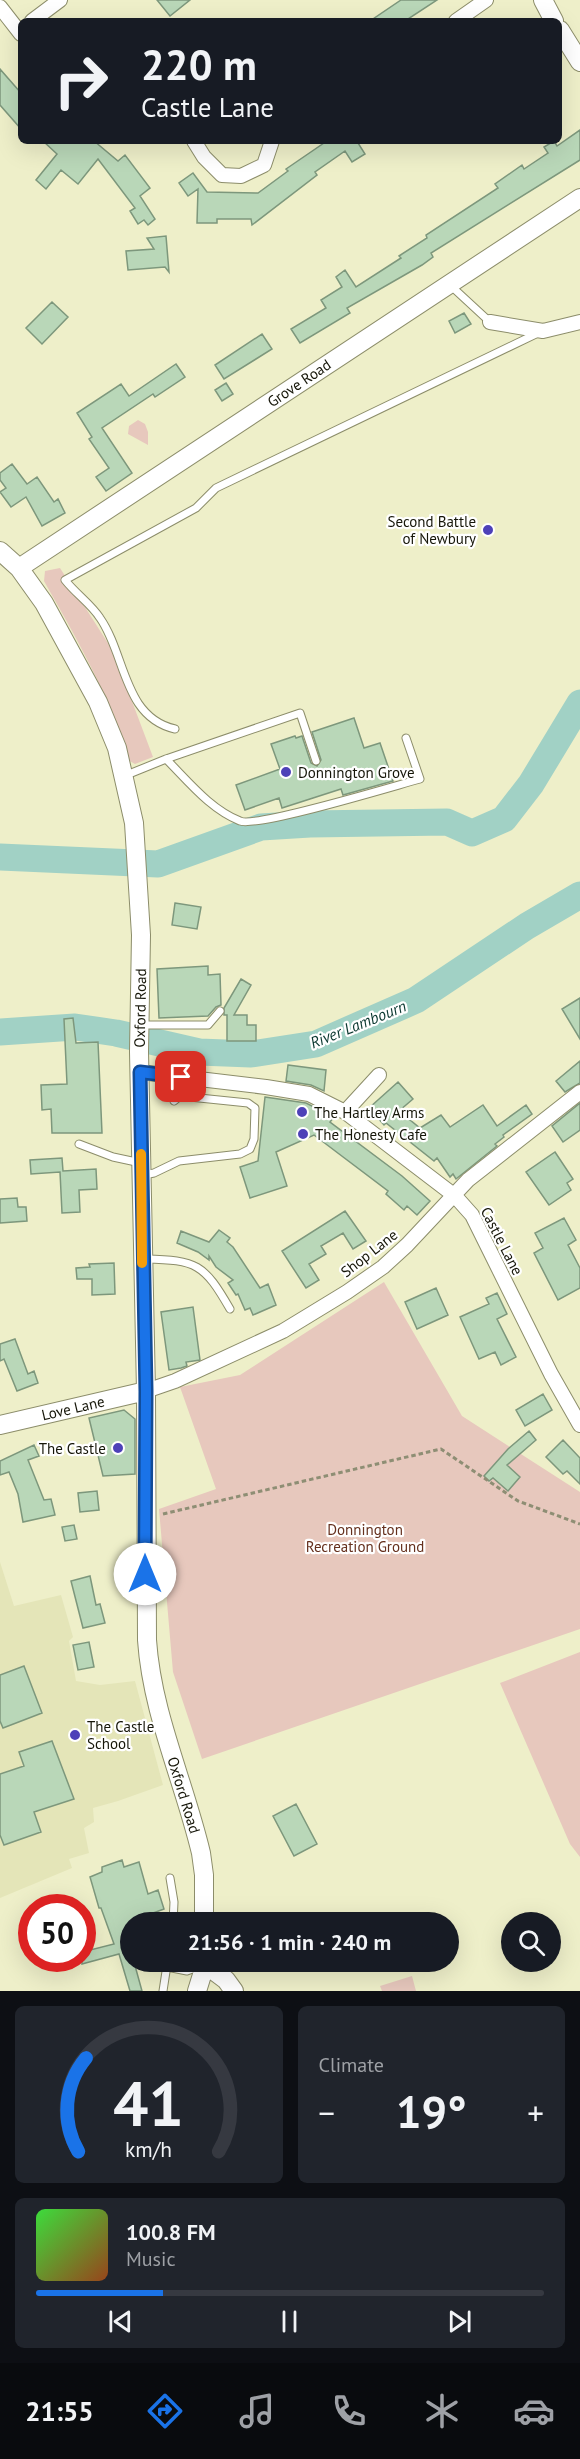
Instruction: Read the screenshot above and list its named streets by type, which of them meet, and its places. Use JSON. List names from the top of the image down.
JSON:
{
  "streets": {
    "main road": ["Grove Road", "Oxford Road", "Love Lane"],
    "street": ["Castle Lane", "Shop Lane"]
  },
  "crossings": [
    ["Oxford Road", "Castle Lane"],
    ["Oxford Road", "Shop Lane"],
    ["Oxford Road", "Love Lane"],
    ["Castle Lane", "Shop Lane"],
    ["Shop Lane", "Love Lane"]
  ],
  "water": ["River Lambourn"],
  "parks": ["Donnington Recreation Ground"],
  "places": [
    "Second Battle of Newbury",
    "Donnington Grove",
    "The Hartley Arms",
    "The Honesty Cafe",
    "The Castle",
    "The Castle School"
  ],
  "page": {
    "turn": ["220 m", "Castle Lane"],
    "limit": "50",
    "trip": "21:56 · 1 min · 240 m",
    "tile": "Climate",
    "heat": ["−", "19°", "+"],
    "song": ["100.8 FM", "Music"],
    "tabs": "21:55",
    "gauge": ["41", "km/h"]
  }
}
